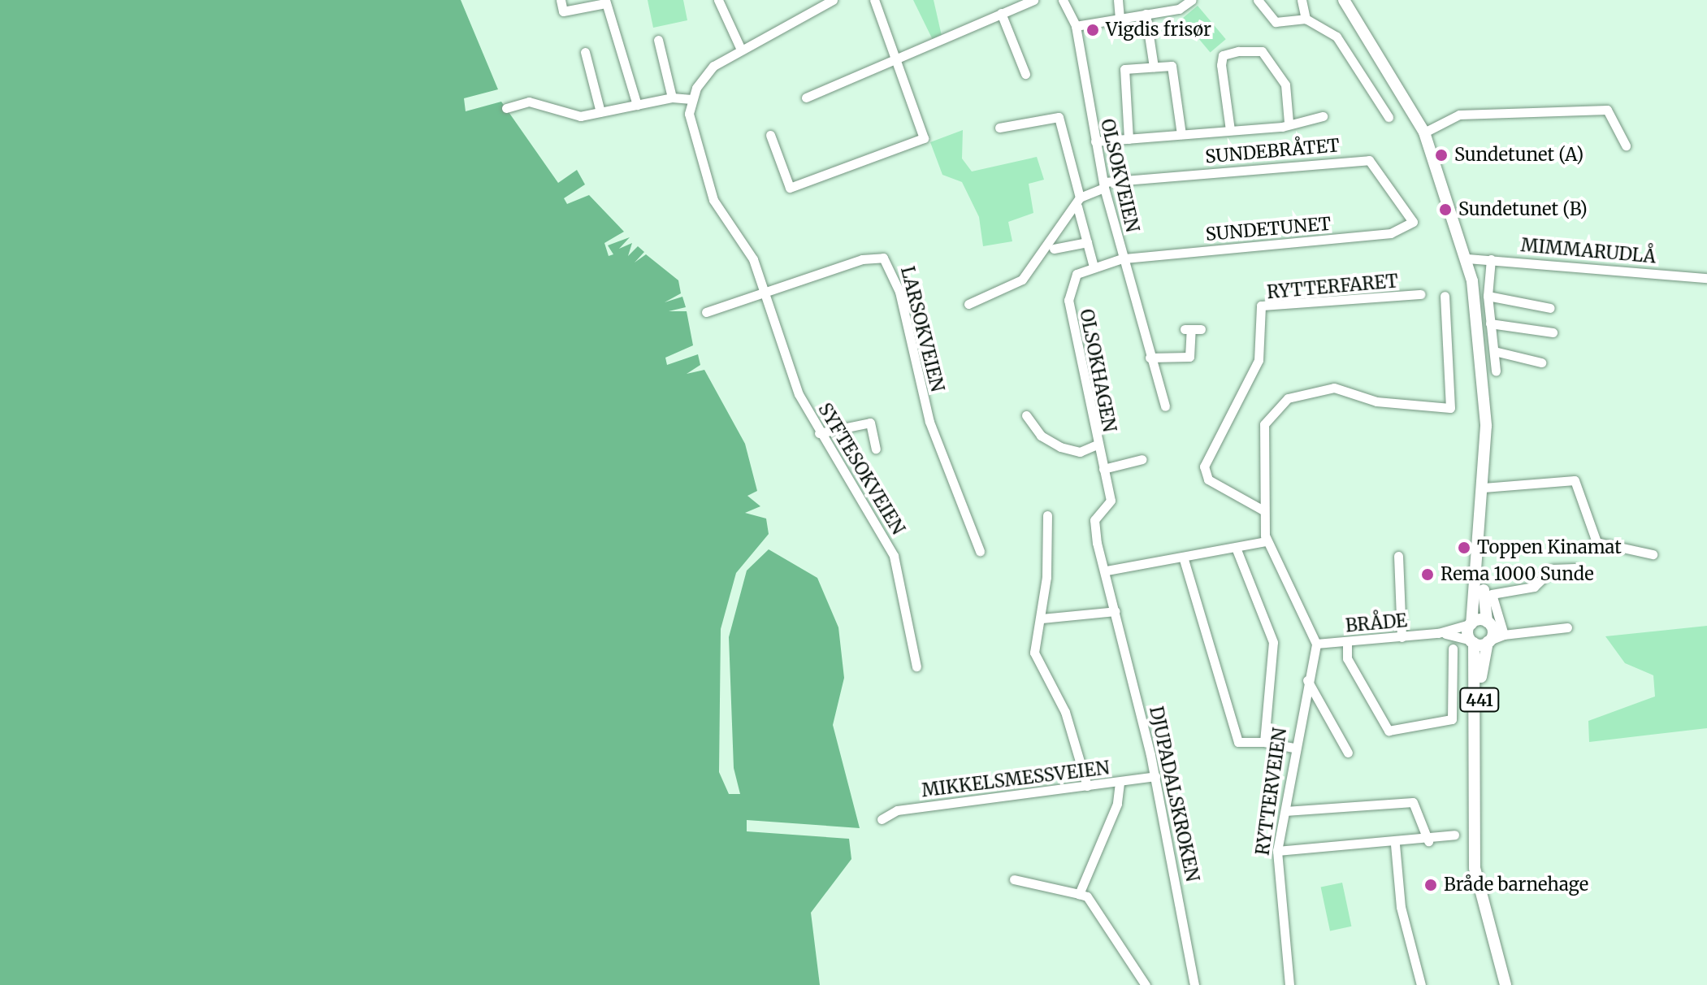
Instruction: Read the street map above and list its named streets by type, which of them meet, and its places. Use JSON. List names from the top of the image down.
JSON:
{
  "streets": {
    "main road": ["441"],
    "street": [
      "SUNDEBRÅTET",
      "OLSOKVEIEN",
      "SUNDETUNET",
      "MIMMARUDLÅ",
      "RYTTERFARET",
      "LARSOKVEIEN",
      "OLSOKHAGEN",
      "SYFTESOKVEIEN",
      "BRÅDE",
      "MIKKELSMESSVEIEN",
      "RYTTERVEIEN",
      "DJUPADALSKROKEN"
    ]
  },
  "crossings": [
    ["SUNDEBRÅTET", "OLSOKVEIEN"],
    ["SUNDEBRÅTET", "SUNDETUNET"],
    ["OLSOKVEIEN", "SUNDETUNET"],
    ["OLSOKVEIEN", "OLSOKHAGEN"],
    ["SUNDETUNET", "OLSOKHAGEN"],
    ["MIMMARUDLÅ", "441"],
    ["LARSOKVEIEN", "SYFTESOKVEIEN"],
    ["OLSOKHAGEN", "DJUPADALSKROKEN"],
    ["BRÅDE", "441"],
    ["BRÅDE", "RYTTERVEIEN"],
    ["MIKKELSMESSVEIEN", "DJUPADALSKROKEN"]
  ],
  "places": [
    "Vigdis frisør",
    "Sundetunet (A)",
    "Sundetunet (B)",
    "Toppen Kinamat",
    "Rema 1000 Sunde",
    "Bråde barnehage"
  ]
}
